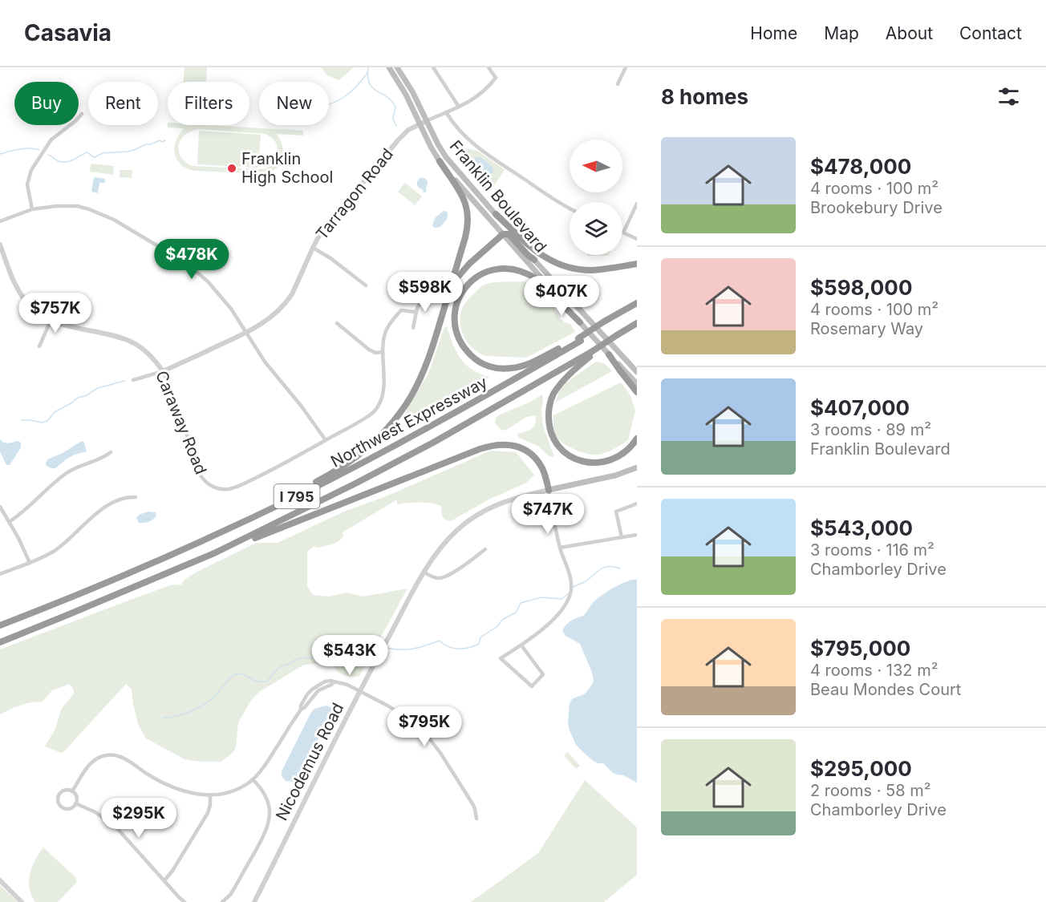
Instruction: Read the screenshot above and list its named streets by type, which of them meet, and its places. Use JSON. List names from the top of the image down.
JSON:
{
  "streets": {
    "highway": ["Northwest Expressway", "I 795"],
    "main road": ["Franklin Boulevard", "Nicodemus Road"],
    "street": ["Tarragon Road", "Caraway Road"]
  },
  "crossings": [
    ["Tarragon Road", "Franklin Boulevard"],
    ["Tarragon Road", "Caraway Road"]
  ],
  "places": ["Franklin High School"],
  "north": "left",
  "page": {
    "header": "Casavia",
    "nav": [
      "Home",
      "Map",
      "About",
      "Contact"
    ],
    "heading": "8 homes",
    "chip": [
      "Buy",
      "Rent",
      "Filters",
      "New"
    ],
    "list": [
      {
        "name": "$478,000",
        "note": "4 rooms · 100 m² · Brookebury Drive"
      },
      {
        "name": "$598,000",
        "note": "4 rooms · 100 m² · Rosemary Way"
      },
      {
        "name": "$407,000",
        "note": "3 rooms · 89 m² · Franklin Boulevard"
      },
      {
        "name": "$543,000",
        "note": "3 rooms · 116 m² · Chamborley Drive"
      },
      {
        "name": "$795,000",
        "note": "4 rooms · 132 m² · Beau Mondes Court"
      },
      {
        "name": "$295,000",
        "note": "2 rooms · 58 m² · Chamborley Drive"
      }
    ],
    "price": [
      "$478K",
      "$598K",
      "$407K",
      "$757K",
      "$747K",
      "$543K",
      "$795K",
      "$295K"
    ]
  }
}
